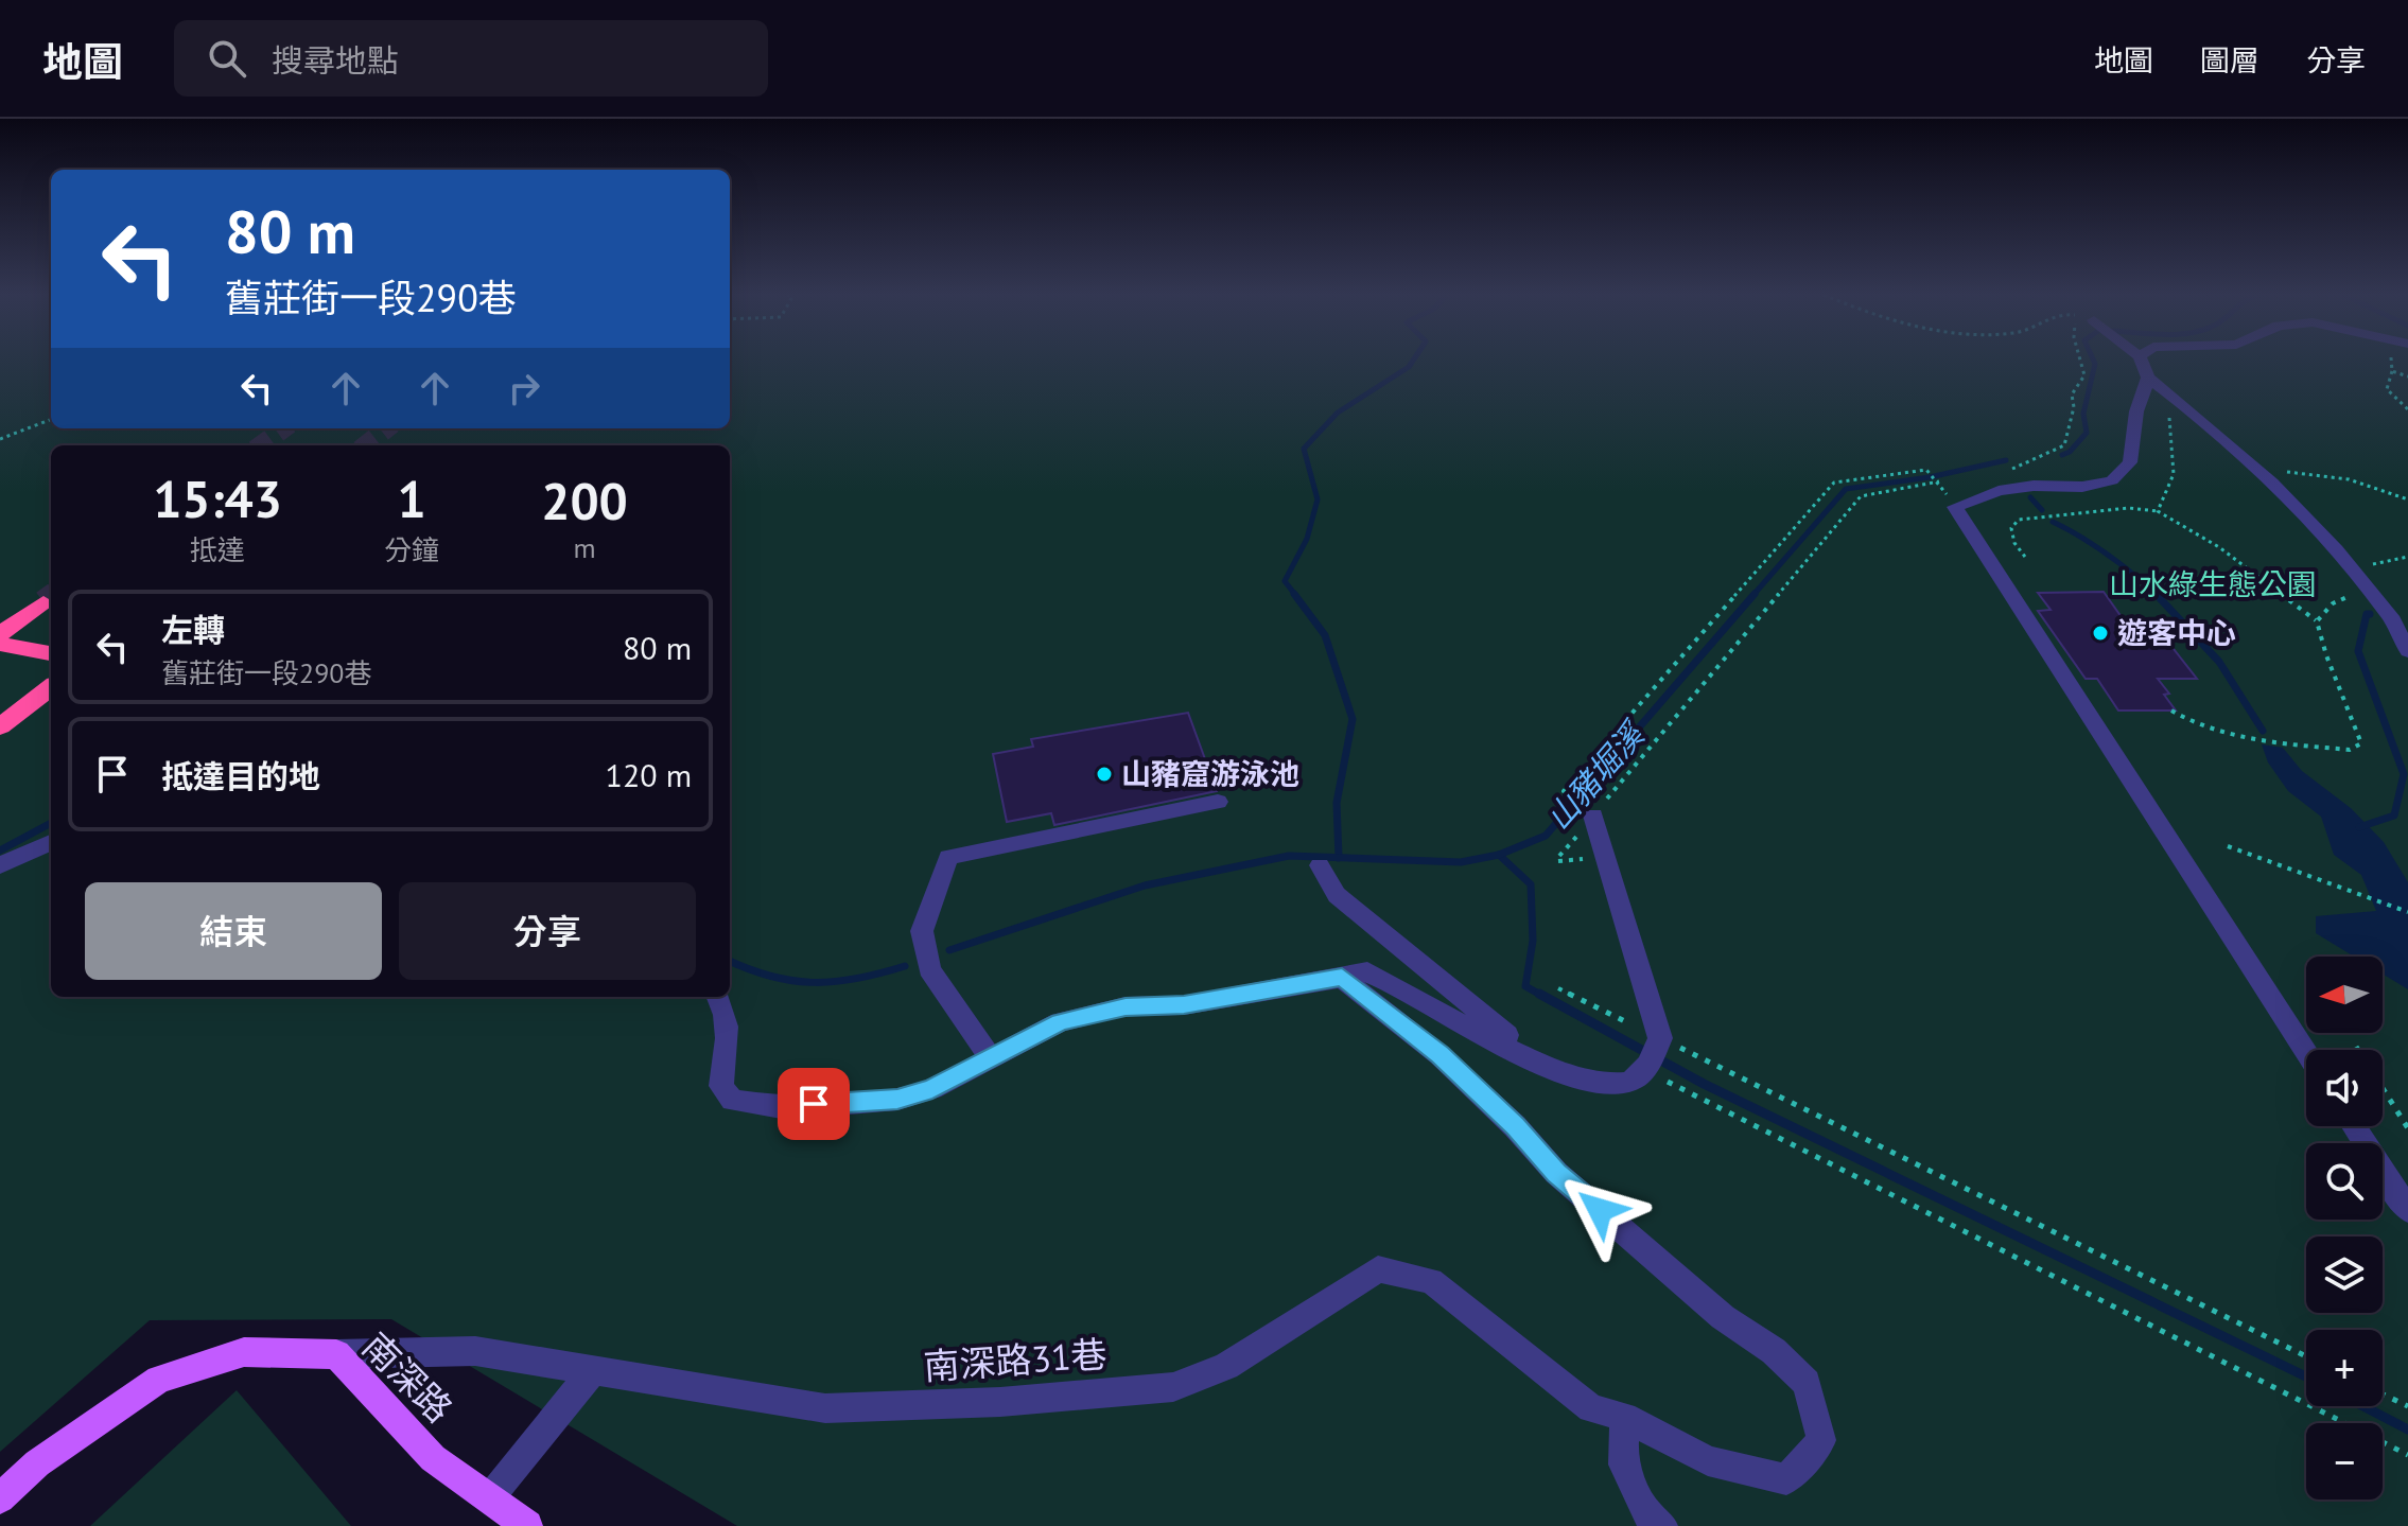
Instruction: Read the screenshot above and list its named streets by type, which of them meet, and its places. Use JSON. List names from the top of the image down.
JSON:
{
  "streets": {
    "main road": ["南深路"],
    "street": ["南深路31巷"]
  },
  "crossings": [
    ["南深路31巷", "南深路"]
  ],
  "water": ["山豬堀溪"],
  "parks": ["山水綠生態公園"],
  "places": ["遊客中心", "山豬窟游泳池"],
  "north": "left",
  "page": {
    "header": "地圖",
    "search": "搜尋地點",
    "nav": ["地圖", "圖層", "分享"],
    "turn": ["80 m", "舊莊街一段290巷"],
    "eta": [
      "15:43",
      "抵達",
      "1",
      "分鐘",
      "200",
      "m"
    ],
    "list": [
      {
        "name": "左轉",
        "note": "舊莊街一段290巷",
        "value": "80 m"
      },
      {
        "name": "抵達目的地",
        "value": "120 m"
      }
    ],
    "buttons": ["結束", "分享"],
    "map_buttons": ["+", "−"]
  }
}
